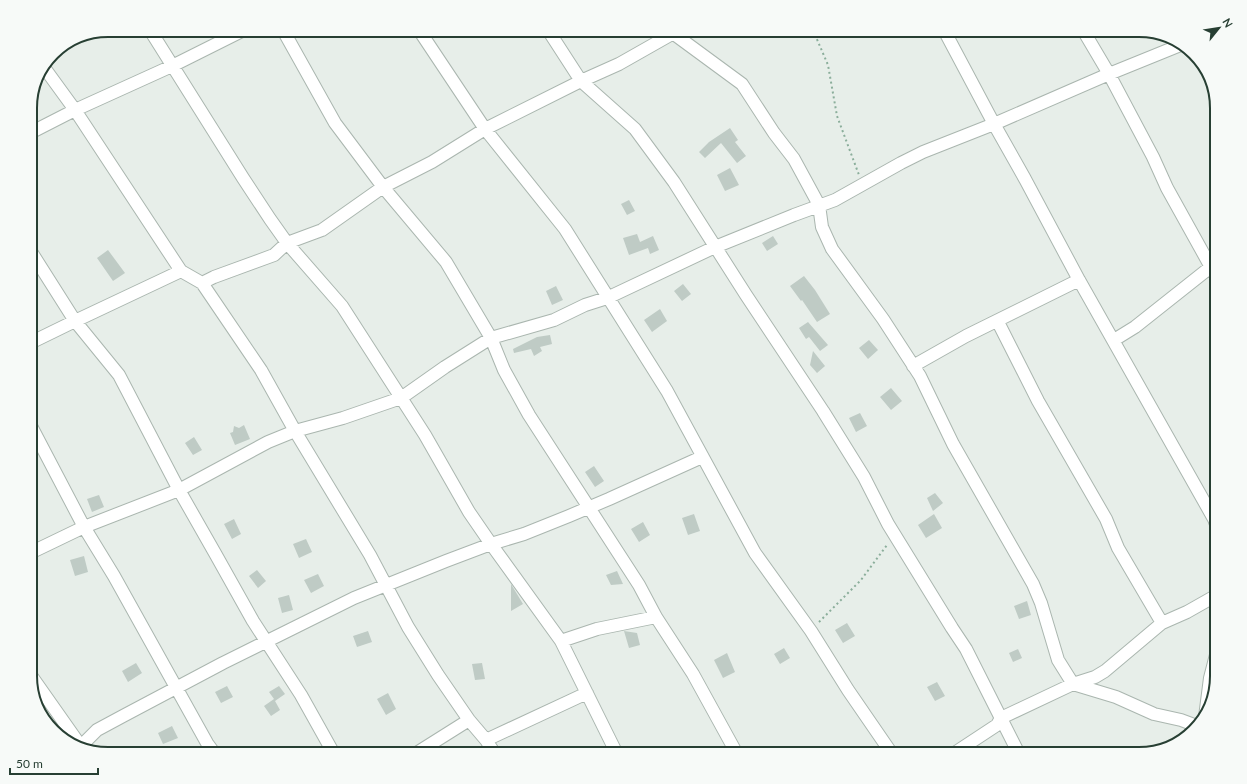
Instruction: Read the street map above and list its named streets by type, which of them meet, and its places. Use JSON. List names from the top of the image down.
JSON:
{
  "scale_bar": "50 m",
  "north": "top right"
}
